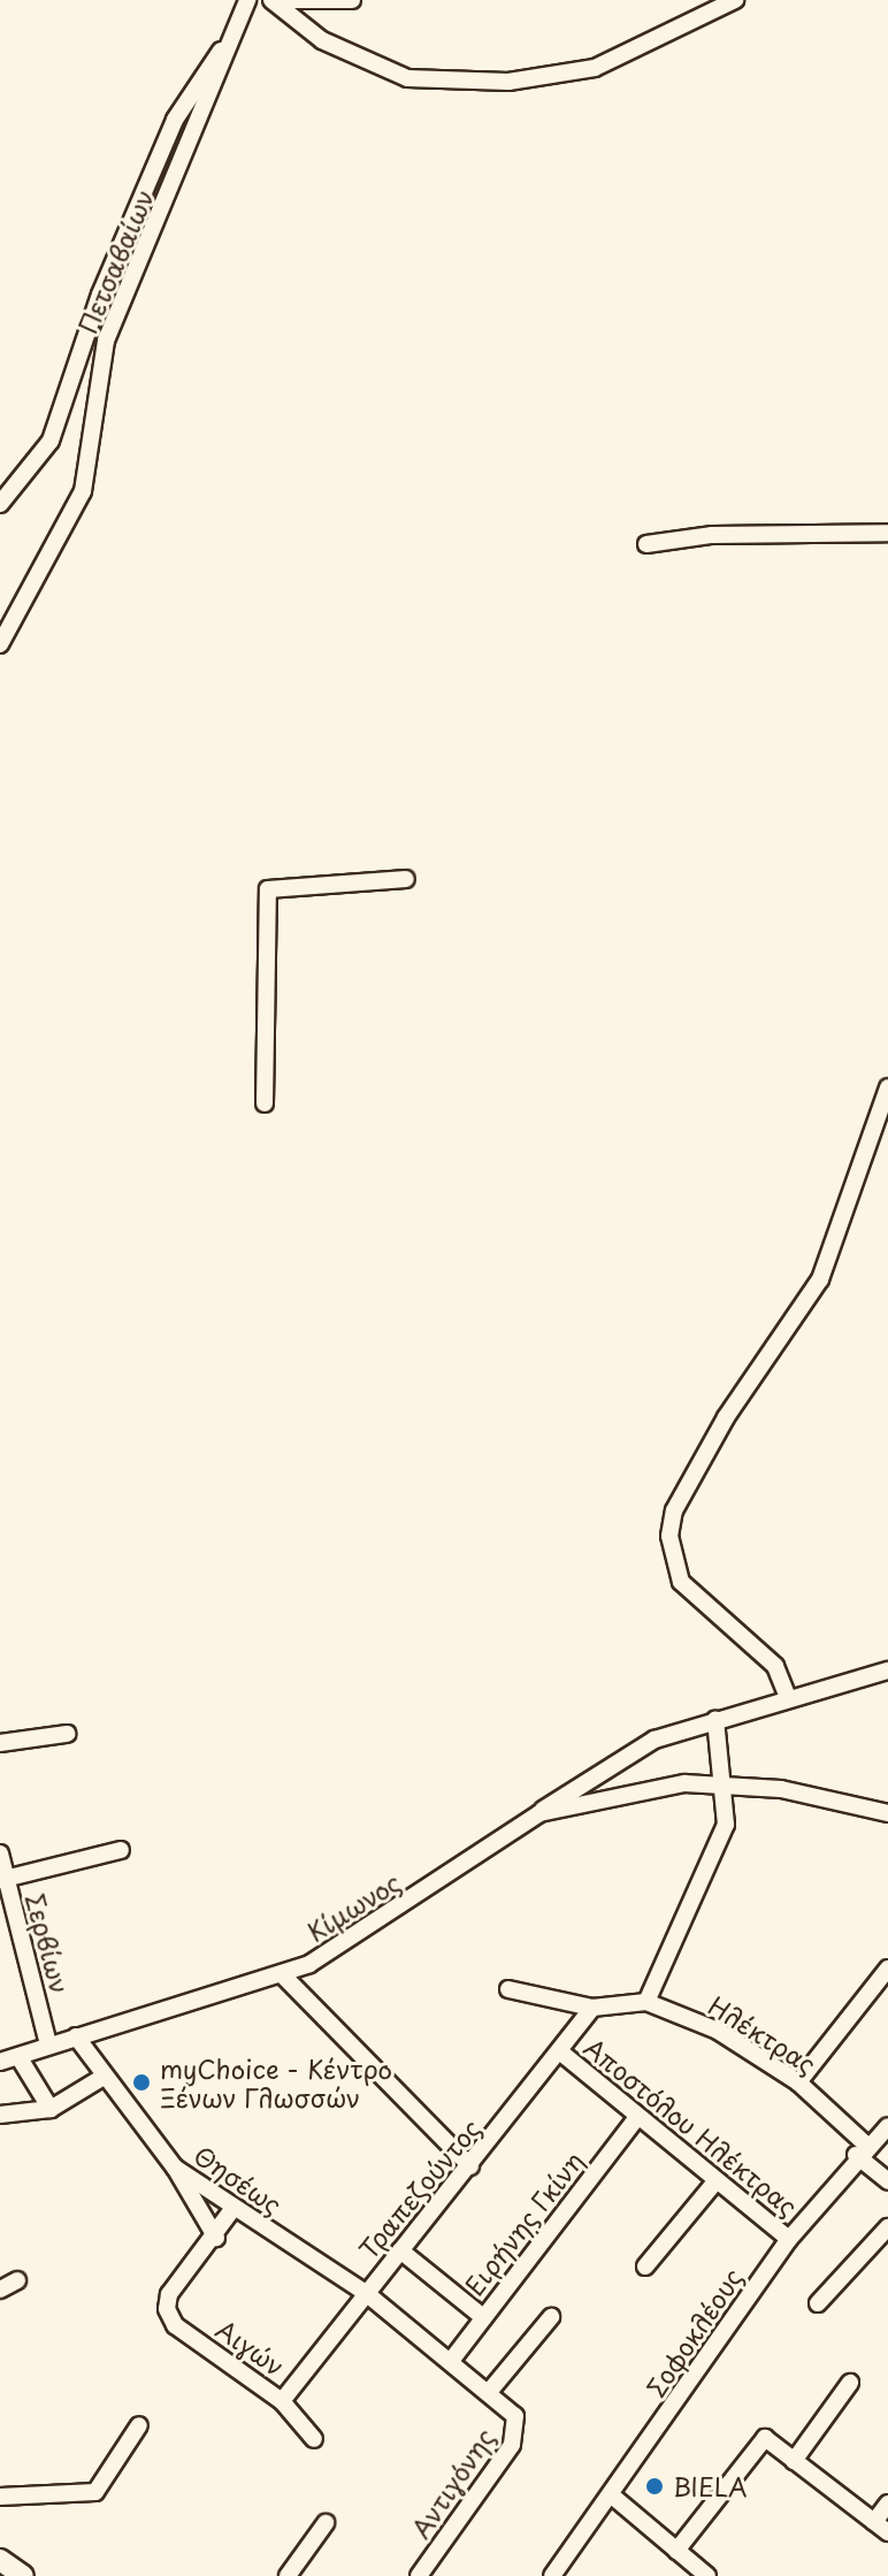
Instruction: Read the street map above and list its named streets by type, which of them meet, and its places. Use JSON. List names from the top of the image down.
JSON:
{
  "streets": {
    "street": [
      "Πετσαβαίων",
      "Κίμωνος",
      "Σερβίων",
      "Ηλέκτρας",
      "Αποστόλου Ηλέκτρας",
      "Θησέως",
      "Τραπεζούντος",
      "Ειρήνης Γκίνη",
      "Σοφοκλέους",
      "Αιγών",
      "Αντιγόνης"
    ]
  },
  "crossings": [
    ["Κίμωνος", "Σερβίων"],
    ["Κίμωνος", "Θησέως"],
    ["Ηλέκτρας", "Τραπεζούντος"],
    ["Ηλέκτρας", "Σοφοκλέους"],
    ["Αποστόλου Ηλέκτρας", "Τραπεζούντος"],
    ["Αποστόλου Ηλέκτρας", "Ειρήνης Γκίνη"],
    ["Αποστόλου Ηλέκτρας", "Σοφοκλέους"],
    ["Θησέως", "Τραπεζούντος"],
    ["Θησέως", "Ειρήνης Γκίνη"],
    ["Θησέως", "Αντιγόνης"],
    ["Τραπεζούντος", "Αιγών"]
  ],
  "places": ["myChoice - Κέντρο Ξένων Γλωσσών", "BIELA"]
}
